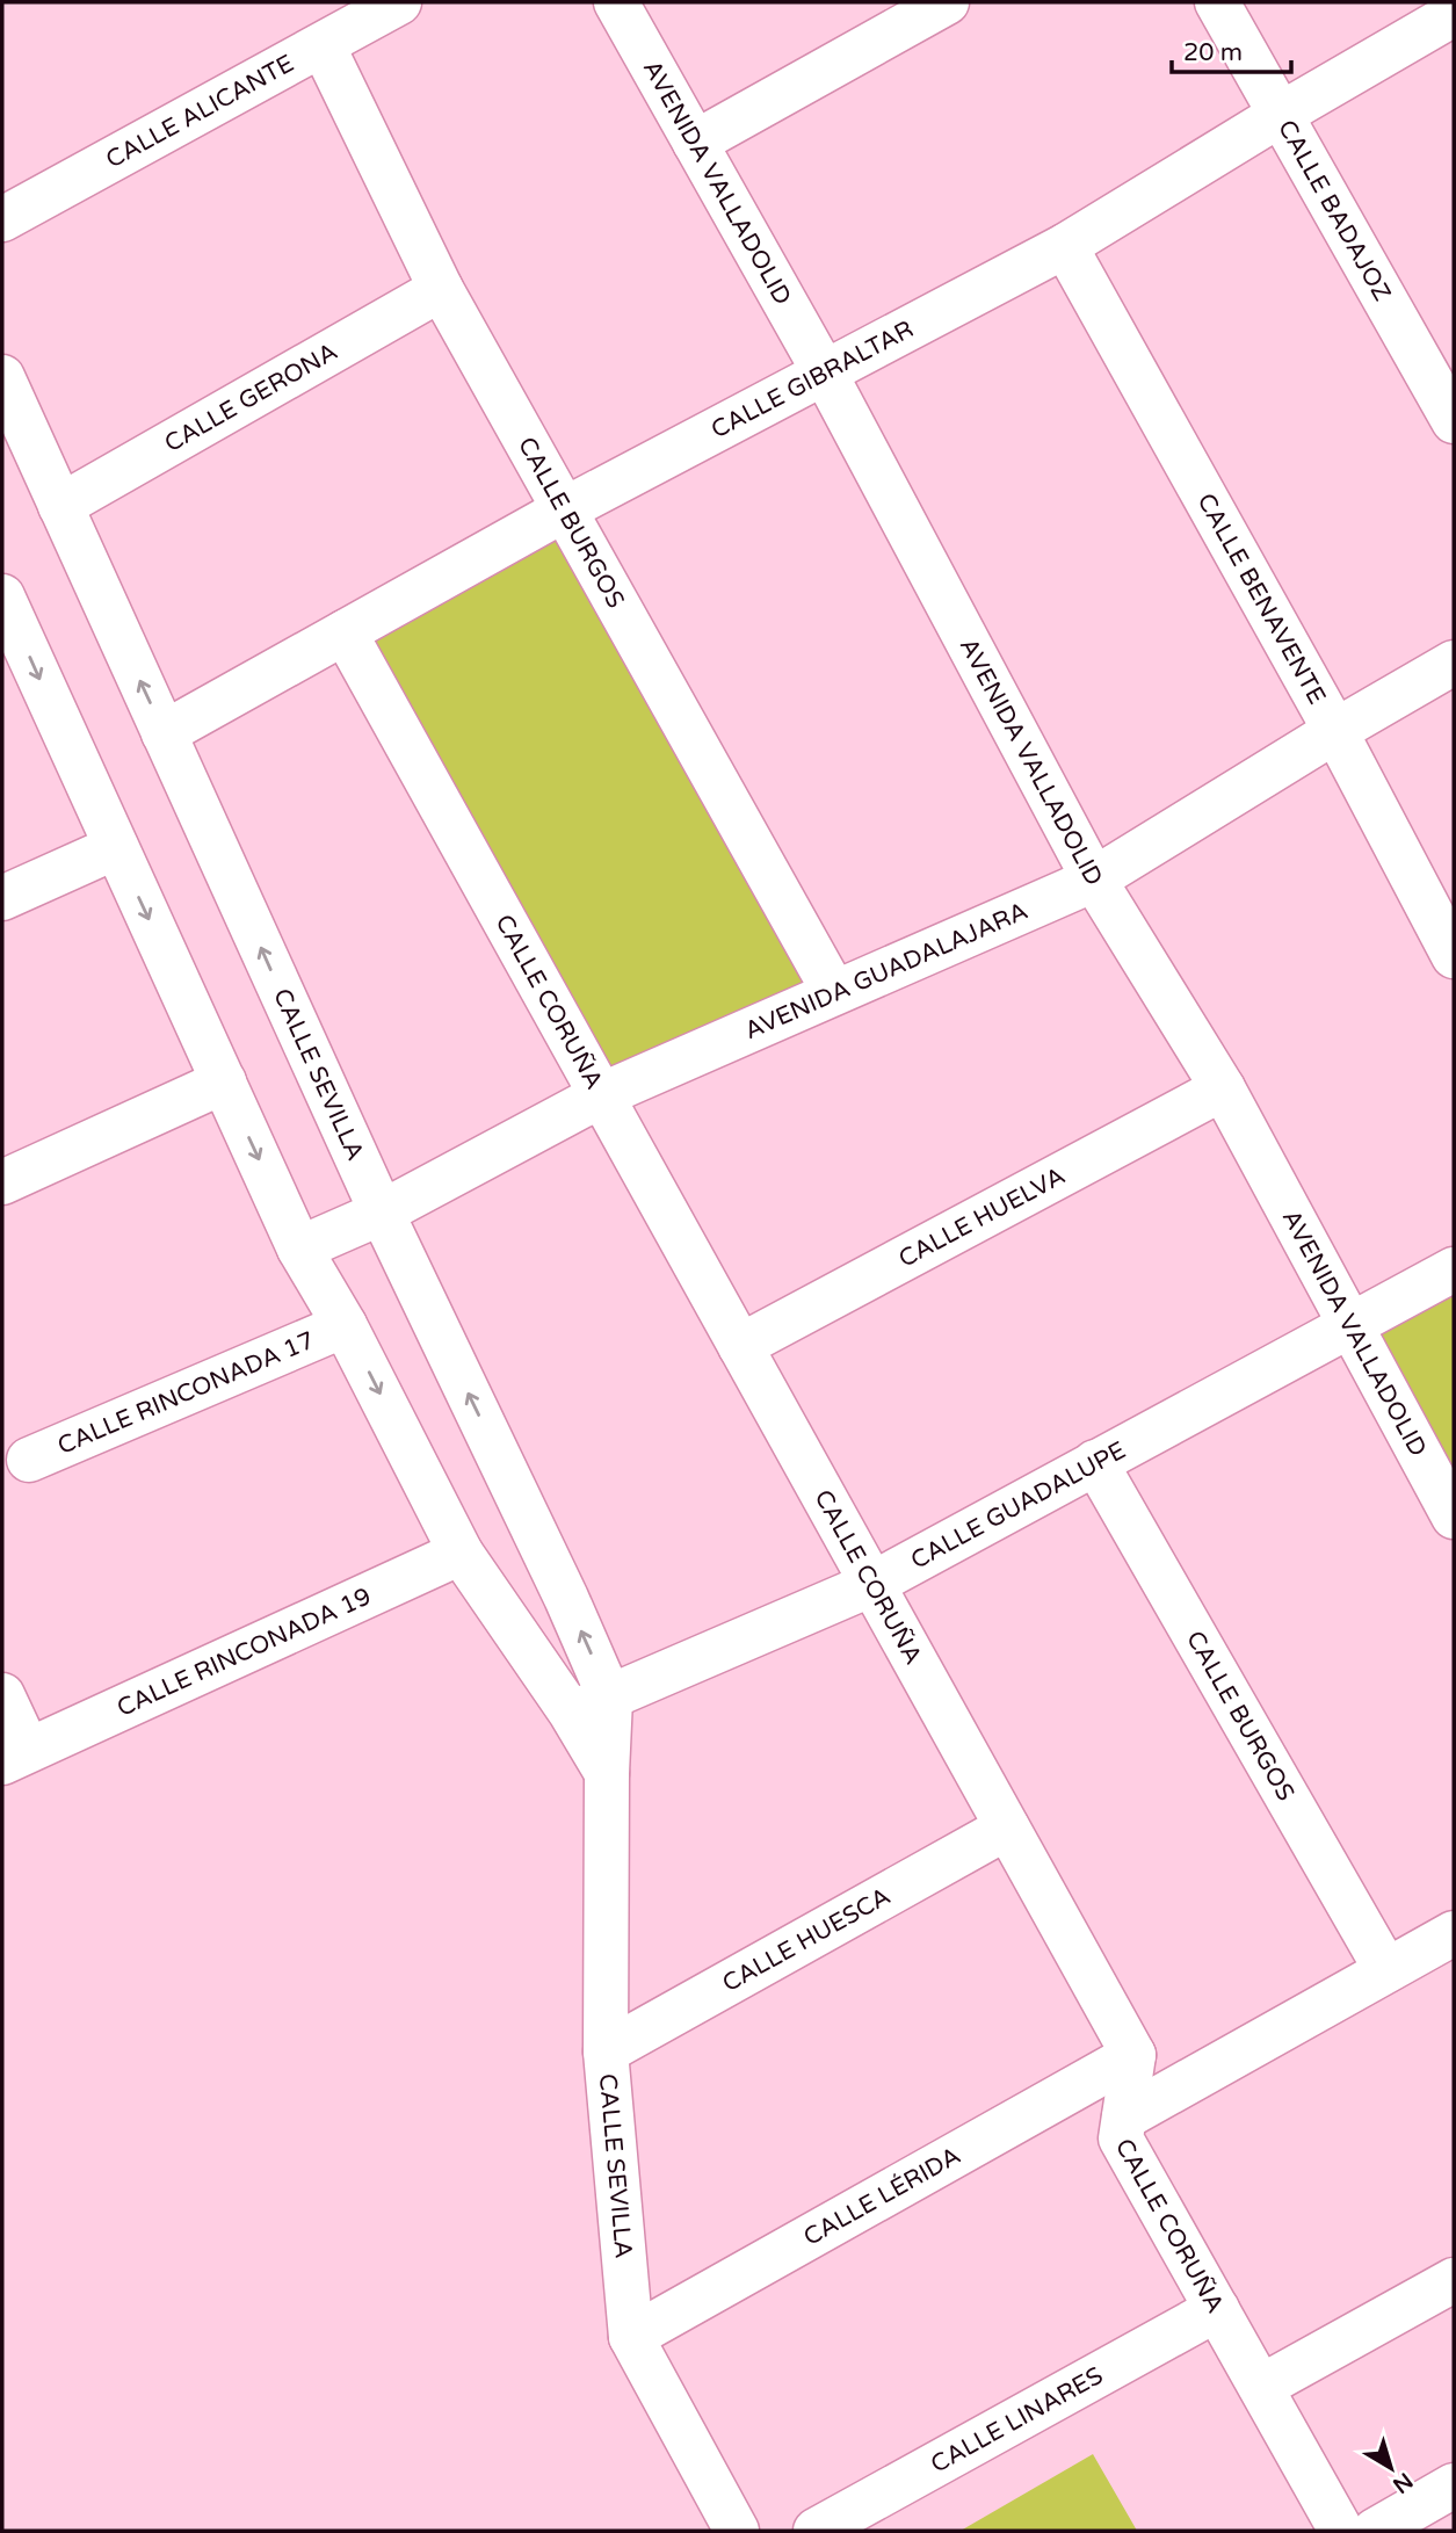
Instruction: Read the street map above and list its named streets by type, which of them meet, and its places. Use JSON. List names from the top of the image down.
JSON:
{
  "streets": {
    "street": [
      "CALLE ALICANTE",
      "AVENIDA VALLADOLID",
      "CALLE BADAJOZ",
      "CALLE GIBRALTAR",
      "CALLE GERONA",
      "CALLE BURGOS",
      "CALLE BENAVENTE",
      "AVENIDA GUADALAJARA",
      "CALLE CORUÑA",
      "CALLE SEVILLA",
      "CALLE HUELVA",
      "CALLE RINCONADA 17",
      "CALLE GUADALUPE",
      "CALLE RINCONADA 19",
      "CALLE HUESCA",
      "CALLE LÉRIDA",
      "CALLE LINARES"
    ]
  },
  "crossings": [
    ["CALLE ALICANTE", "CALLE BURGOS"],
    ["AVENIDA VALLADOLID", "CALLE GIBRALTAR"],
    ["AVENIDA VALLADOLID", "AVENIDA GUADALAJARA"],
    ["AVENIDA VALLADOLID", "CALLE HUELVA"],
    ["AVENIDA VALLADOLID", "CALLE GUADALUPE"],
    ["CALLE BADAJOZ", "CALLE GIBRALTAR"],
    ["CALLE GIBRALTAR", "CALLE BURGOS"],
    ["CALLE GIBRALTAR", "CALLE BENAVENTE"],
    ["CALLE GIBRALTAR", "CALLE CORUÑA"],
    ["CALLE GIBRALTAR", "CALLE SEVILLA"],
    ["CALLE GERONA", "CALLE BURGOS"],
    ["CALLE GERONA", "CALLE SEVILLA"],
    ["CALLE BURGOS", "AVENIDA GUADALAJARA"],
    ["CALLE BURGOS", "CALLE GUADALUPE"],
    ["CALLE BENAVENTE", "AVENIDA GUADALAJARA"],
    ["AVENIDA GUADALAJARA", "CALLE CORUÑA"],
    ["AVENIDA GUADALAJARA", "CALLE SEVILLA"],
    ["CALLE CORUÑA", "CALLE HUELVA"],
    ["CALLE CORUÑA", "CALLE GUADALUPE"],
    ["CALLE CORUÑA", "CALLE HUESCA"],
    ["CALLE CORUÑA", "CALLE LÉRIDA"],
    ["CALLE CORUÑA", "CALLE LINARES"],
    ["CALLE SEVILLA", "CALLE GUADALUPE"],
    ["CALLE SEVILLA", "CALLE HUESCA"],
    ["CALLE SEVILLA", "CALLE LÉRIDA"]
  ],
  "scale_bar": "20 m",
  "north": "bottom right"
}
